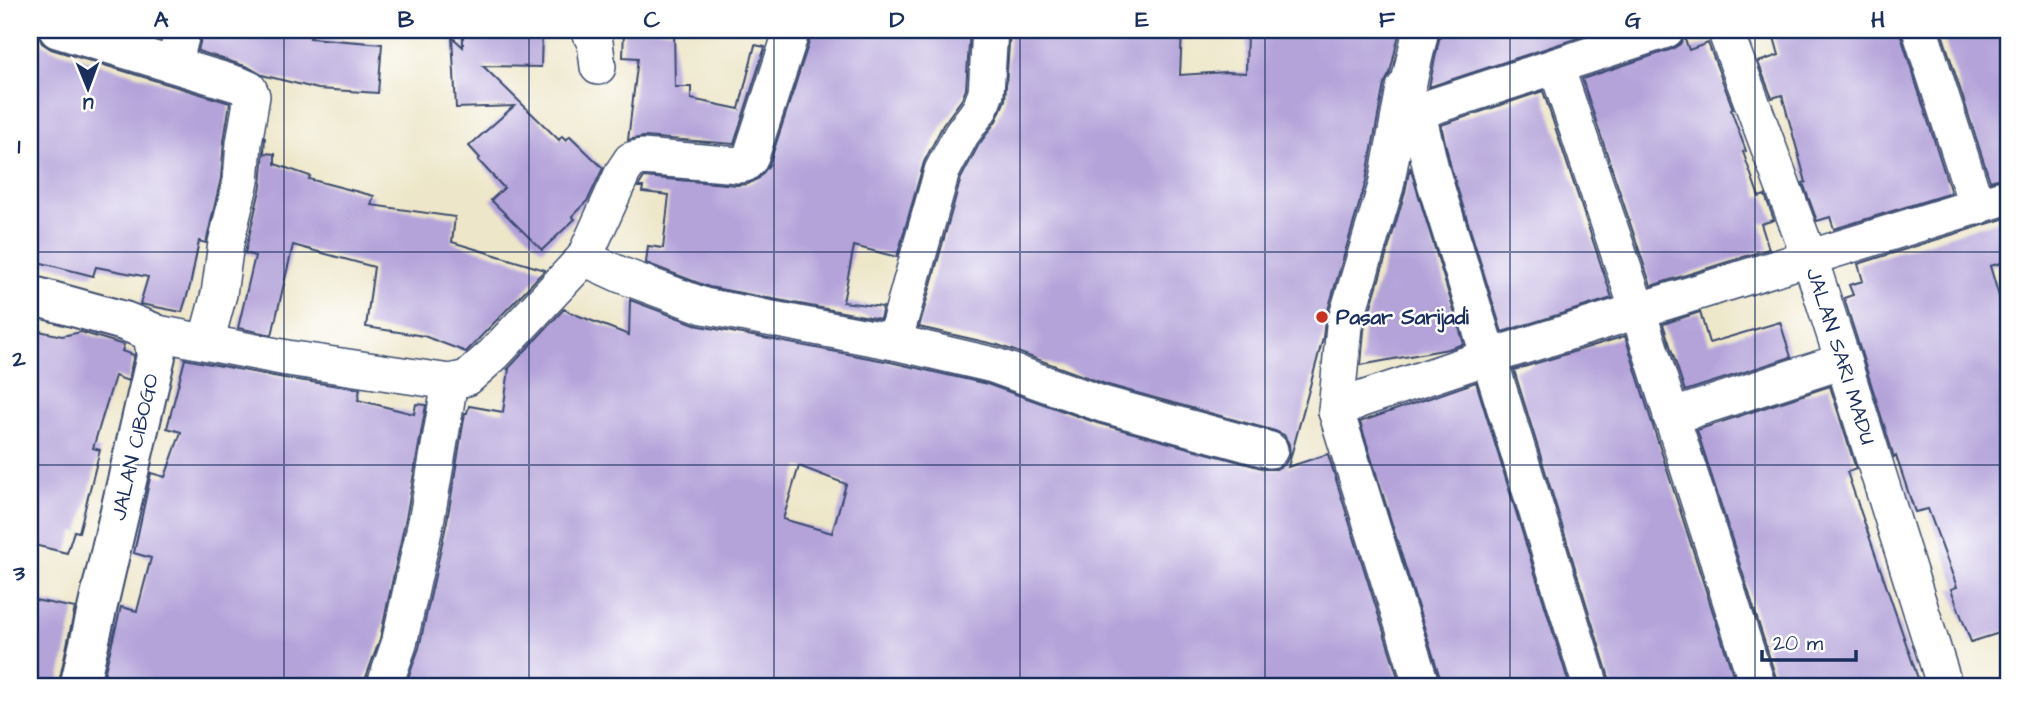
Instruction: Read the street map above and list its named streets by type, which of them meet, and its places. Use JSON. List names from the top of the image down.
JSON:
{
  "streets": {
    "street": ["JALAN SARI MADU", "JALAN CIBOGO"]
  },
  "places": ["Pasar Sarijadi"],
  "scale_bar": "20 m",
  "north": "bottom",
  "grid": {
    "columns": [
      "A",
      "B",
      "C",
      "D",
      "E",
      "F",
      "G",
      "H"
    ],
    "rows": ["1", "2", "3"]
  }
}
